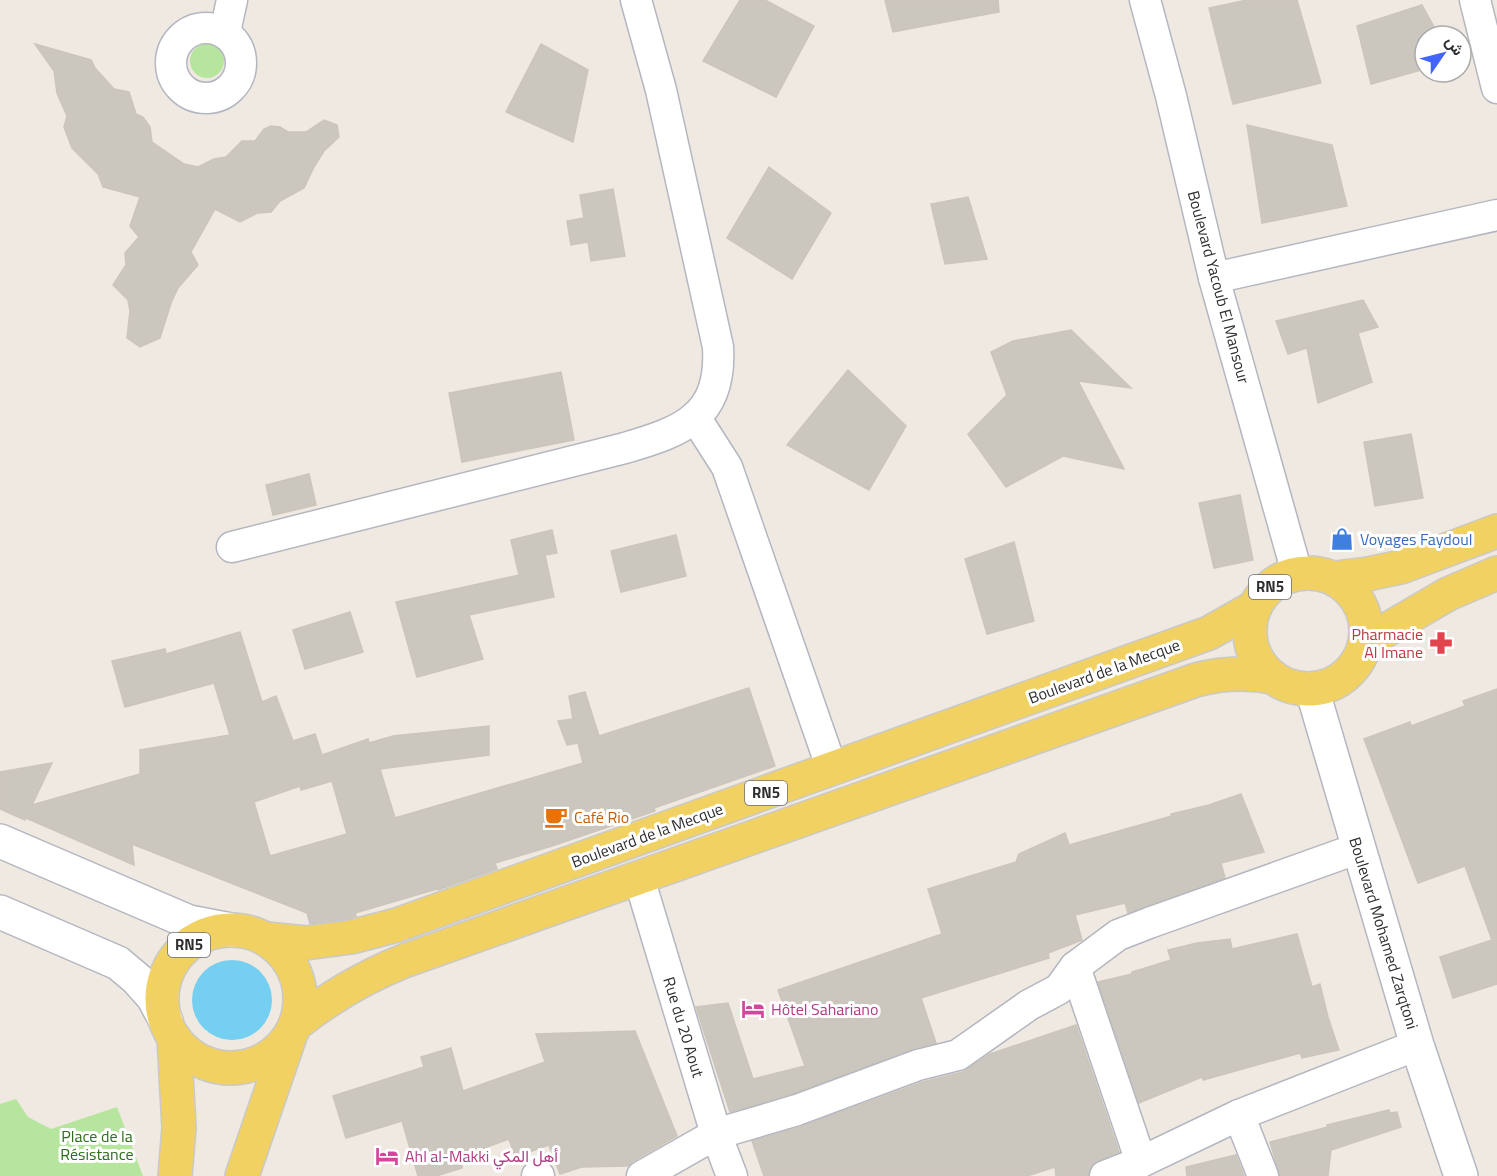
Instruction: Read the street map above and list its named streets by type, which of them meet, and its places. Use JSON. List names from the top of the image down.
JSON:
{
  "streets": {
    "main road": ["RN5", "Boulevard de la Mecque"],
    "street": ["Boulevard Yacoub El Mansour", "Boulevard Mohamed Zarqtoni", "Rue du 20 Aout"]
  },
  "crossings": [
    ["Boulevard Yacoub El Mansour", "RN5"],
    ["Boulevard Yacoub El Mansour", "Boulevard de la Mecque"],
    ["Boulevard Yacoub El Mansour", "Boulevard Mohamed Zarqtoni"],
    ["RN5", "Boulevard de la Mecque"],
    ["RN5", "Boulevard Mohamed Zarqtoni"],
    ["RN5", "Rue du 20 Aout"],
    ["Boulevard de la Mecque", "Boulevard Mohamed Zarqtoni"]
  ],
  "parks": ["Place de la Résistance"],
  "places": {
    "shop": ["Voyages Faydoul"],
    "pharmacy": ["Pharmacie Al Imane"],
    "cafe": ["Café Rio"],
    "hotel": ["Hôtel Sahariano", "Ahl al-Makki أهل المكي"]
  },
  "north": "top right"
}
